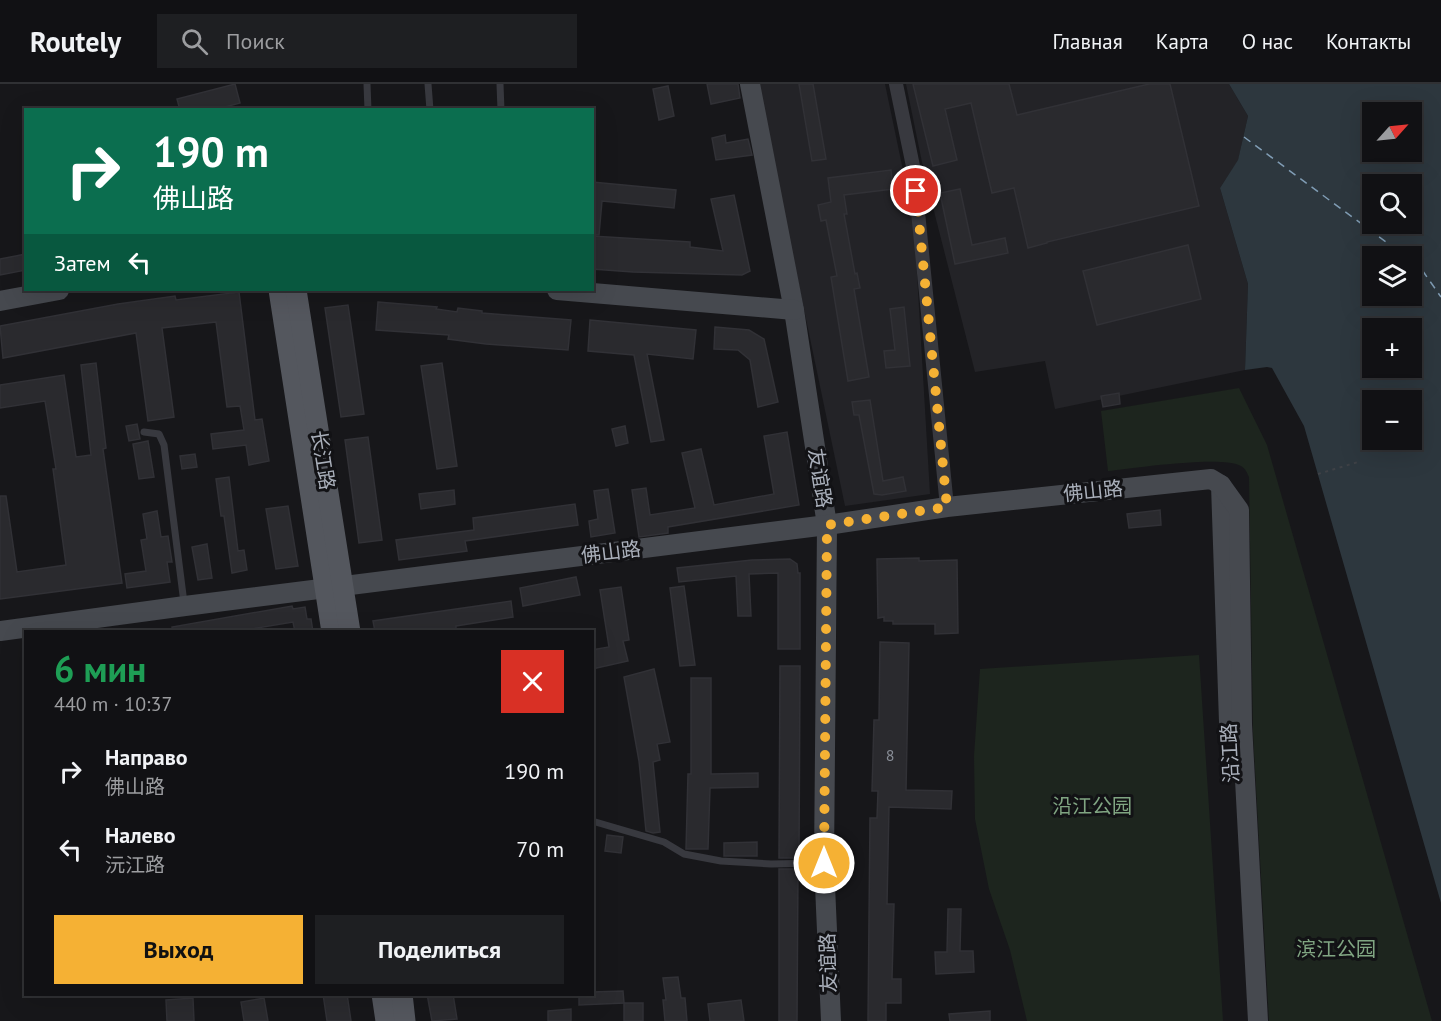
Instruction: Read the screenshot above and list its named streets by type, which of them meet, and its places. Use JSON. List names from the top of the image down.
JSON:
{
  "streets": {
    "main road": ["长江路"],
    "street": ["友谊路", "佛山路", "沿江路"]
  },
  "crossings": [
    ["长江路", "佛山路"],
    ["友谊路", "佛山路"],
    ["佛山路", "沿江路"]
  ],
  "parks": ["沿江公园", "滨江公园"],
  "house_numbers": ["8"],
  "north": "top right",
  "page": {
    "header": "Routely",
    "search": "Поиск",
    "nav": [
      "Главная",
      "Карта",
      "О нас",
      "Контакты"
    ],
    "map_buttons": ["+", "−"],
    "turn": ["190 m", "佛山路"],
    "then": "Затем",
    "heading": ["6 мин", "440 m · 10:37"],
    "list": [
      {
        "name": "Направо",
        "note": "佛山路",
        "value": "190 m"
      },
      {
        "name": "Налево",
        "note": "沅江路",
        "value": "70 m"
      }
    ],
    "buttons": ["Выход", "Поделиться"]
  }
}
